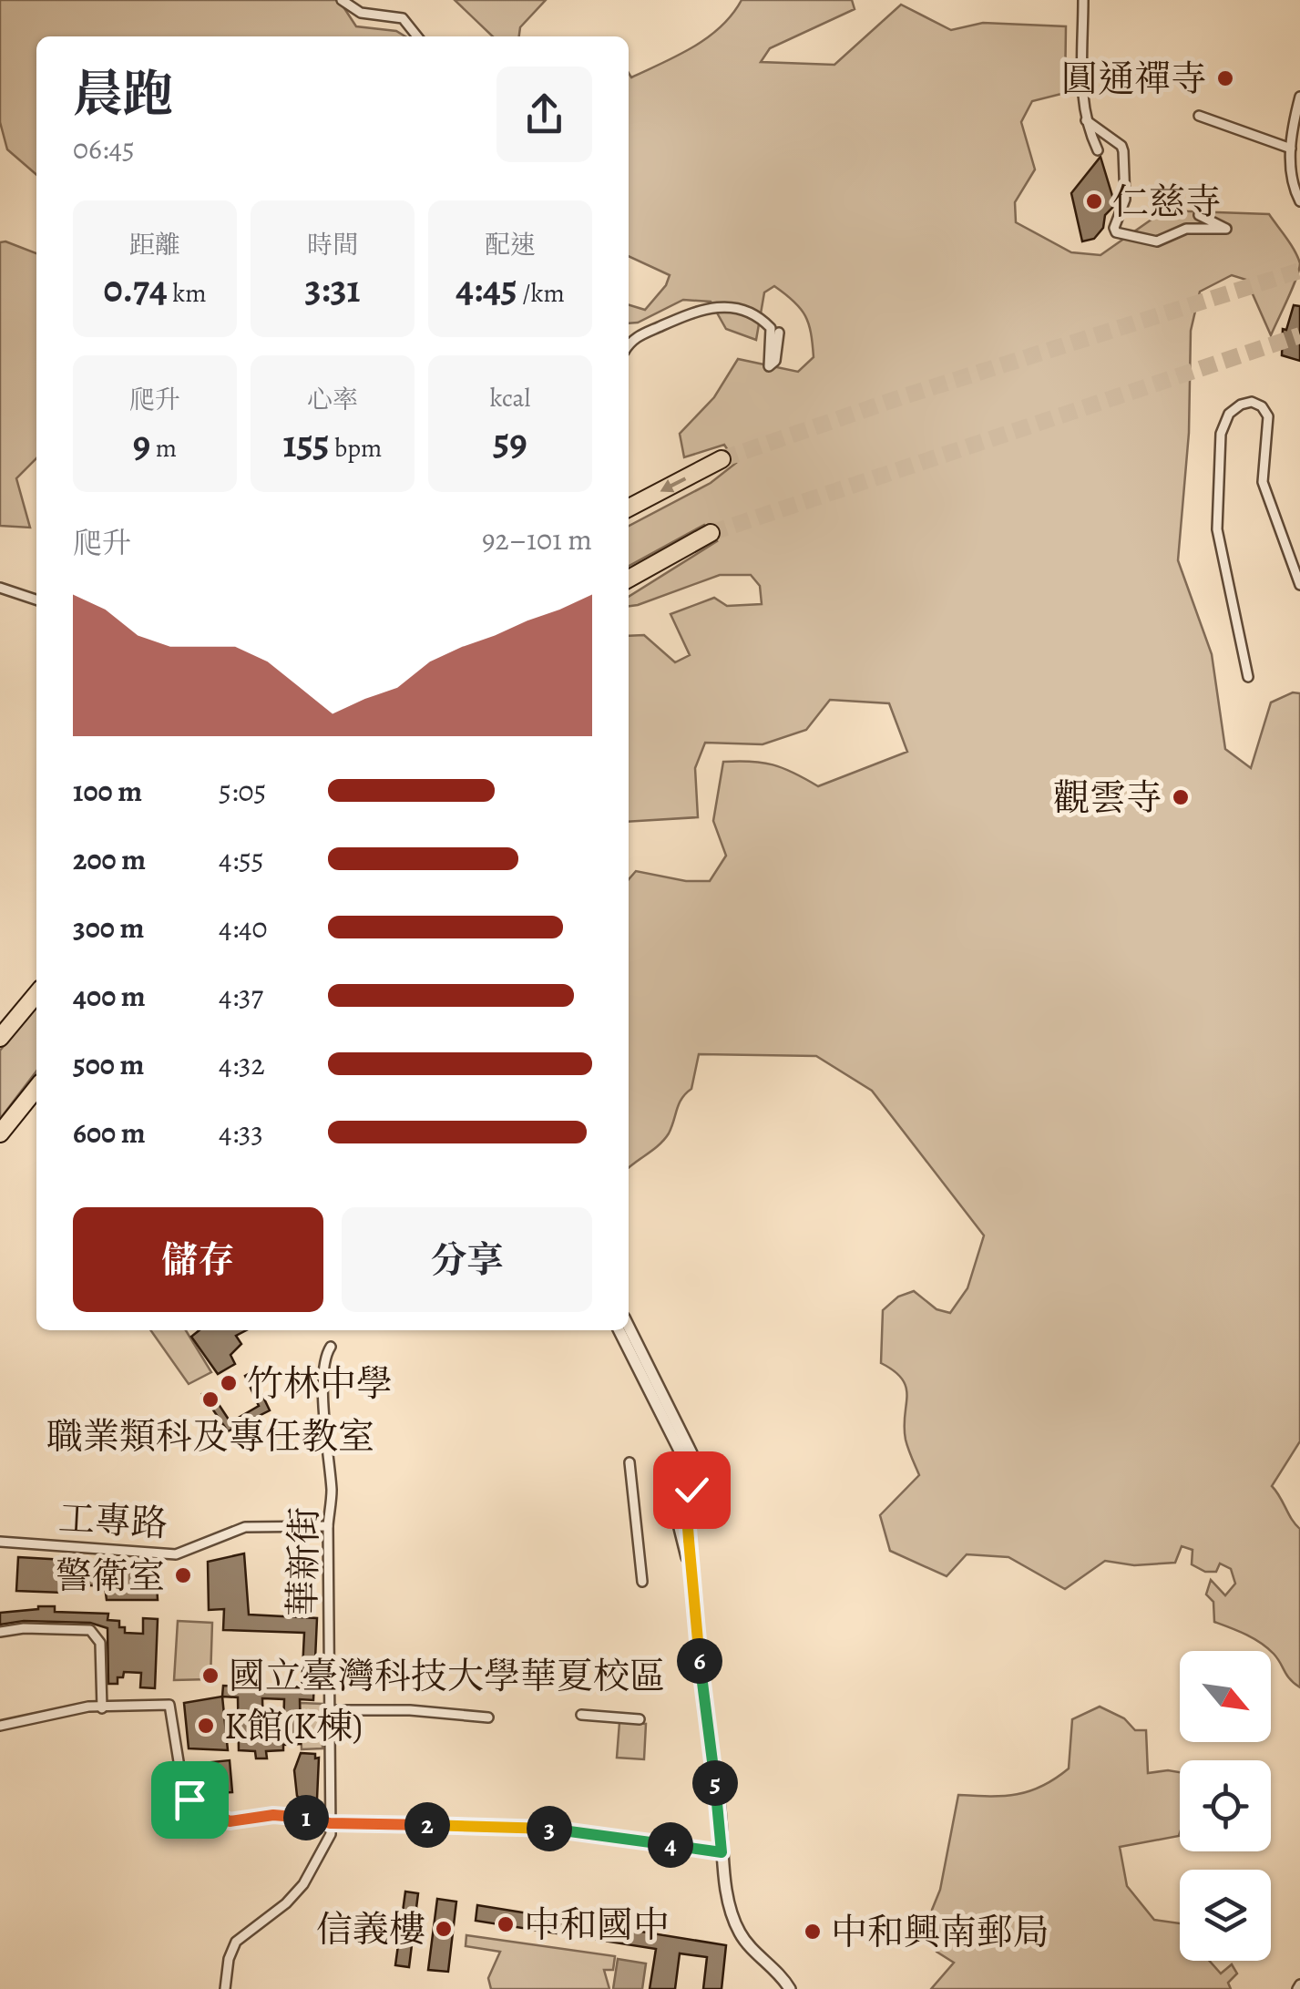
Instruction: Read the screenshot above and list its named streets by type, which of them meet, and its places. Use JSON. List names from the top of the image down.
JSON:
{
  "streets": {
    "street": ["工專路", "華新街"]
  },
  "crossings": [
    ["工專路", "華新街"]
  ],
  "places": [
    "圓通禪寺",
    "仁慈寺",
    "觀雲寺",
    "竹林中學",
    "職業類科及專任教室",
    "警衛室",
    "國立臺灣科技大學華夏校區",
    "K館(K棟)",
    "中和國中",
    "信義樓",
    "中和興南郵局"
  ],
  "north": "bottom right",
  "page": {
    "heading": ["晨跑", "06:45"],
    "stats": [
      ["距離", "0.74 km"],
      ["時間", "3:31"],
      ["配速", "4:45 /km"],
      ["爬升", "9 m"],
      ["心率", "155 bpm"],
      ["kcal", "59"]
    ],
    "chart": ["爬升", "92–101 m"],
    "list": [
      {
        "name": "100 m",
        "note": "5:05"
      },
      {
        "name": "200 m",
        "note": "4:55"
      },
      {
        "name": "300 m",
        "note": "4:40"
      },
      {
        "name": "400 m",
        "note": "4:37"
      },
      {
        "name": "500 m",
        "note": "4:32"
      },
      {
        "name": "600 m",
        "note": "4:33"
      }
    ],
    "buttons": ["儲存", "分享"],
    "pins": [
      "6",
      "5",
      "1",
      "2",
      "3",
      "4"
    ]
  }
}
